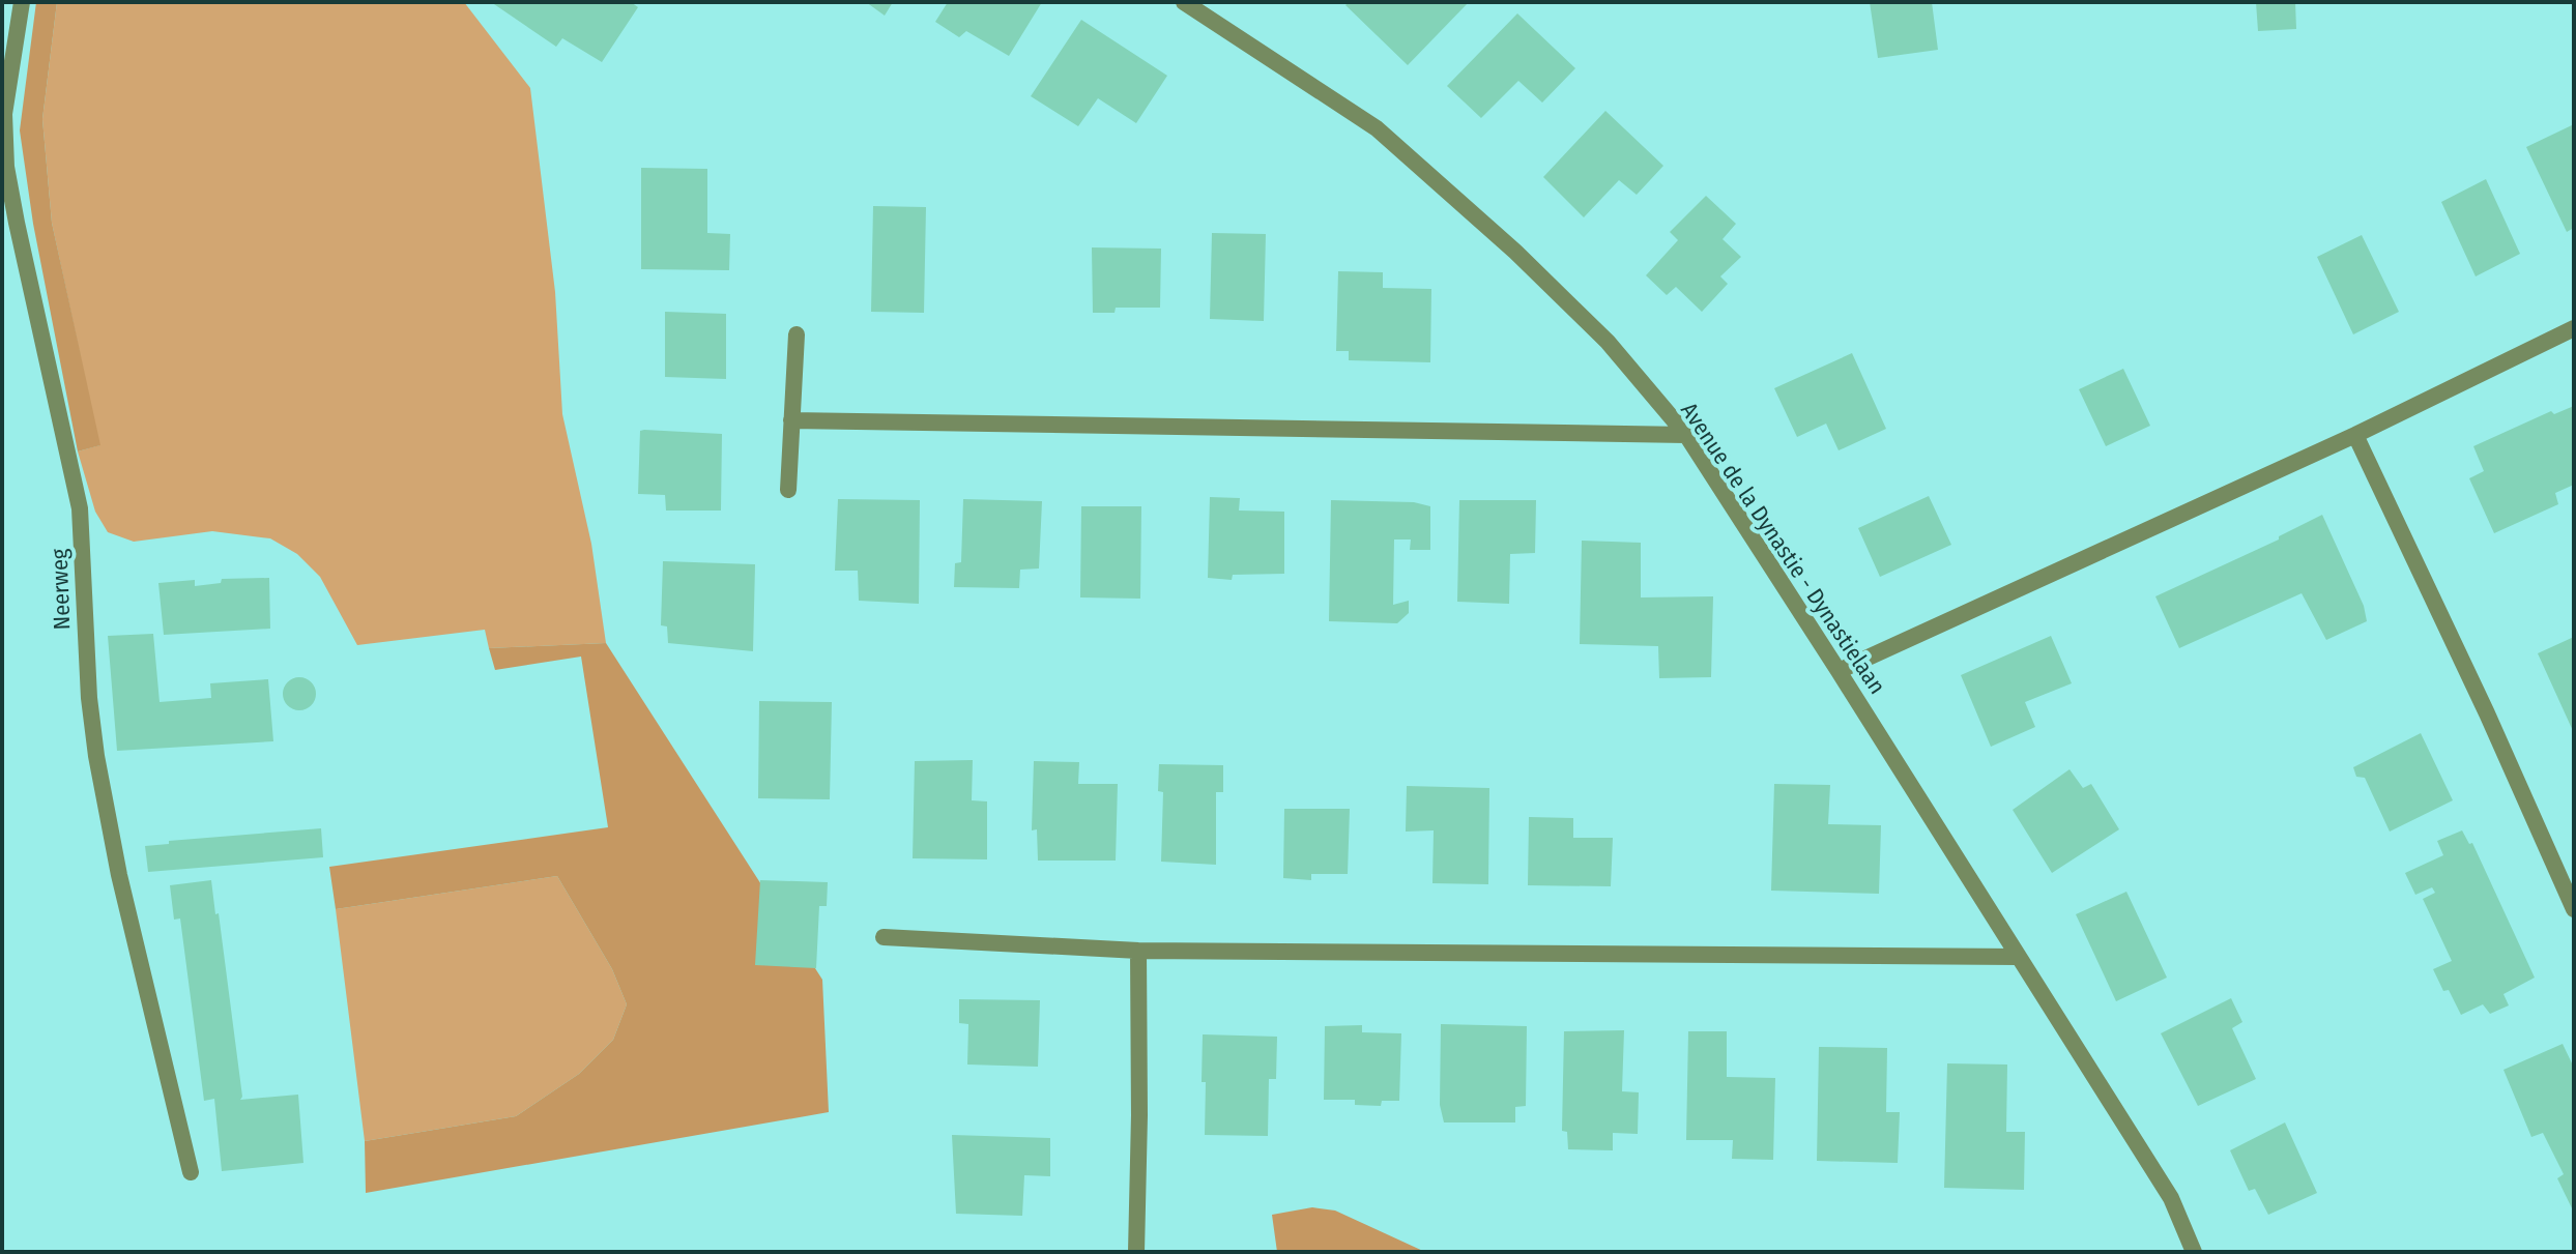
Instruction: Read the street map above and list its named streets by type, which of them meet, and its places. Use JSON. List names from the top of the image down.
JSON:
{
  "streets": {
    "street": ["Avenue de la Dynastie - Dynastielaan", "Neerweg"]
  }
}
